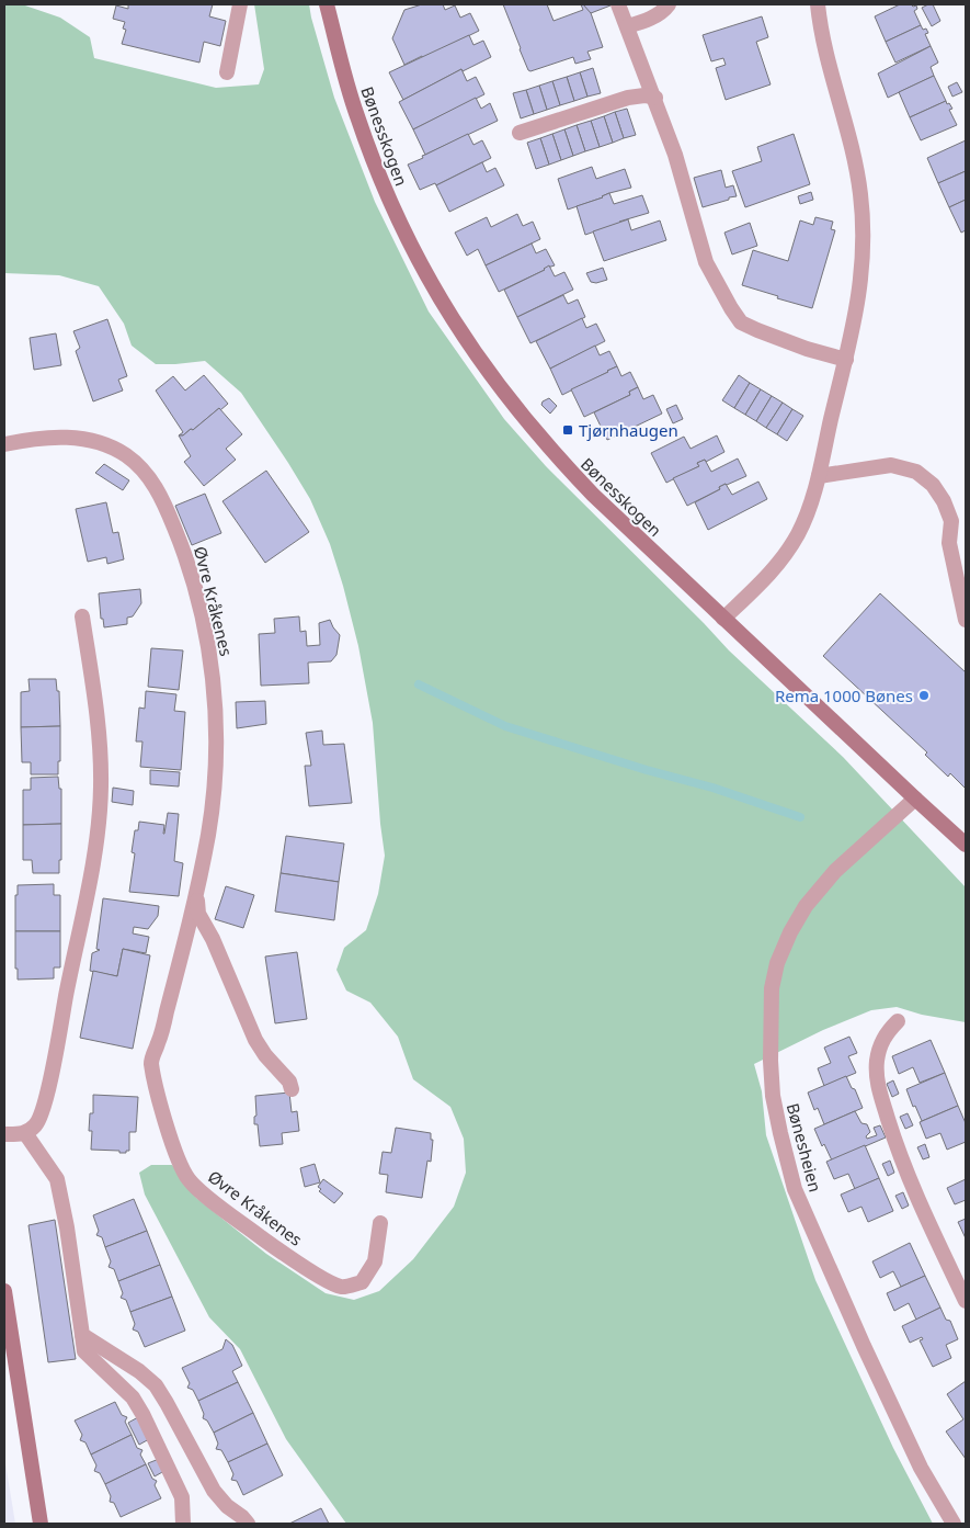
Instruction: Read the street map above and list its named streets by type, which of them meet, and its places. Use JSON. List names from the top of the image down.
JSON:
{
  "streets": {
    "main road": ["Bønesskogen"],
    "street": ["Øvre Kråkenes", "Bønesheien"]
  },
  "crossings": [
    ["Bønesskogen", "Bønesheien"]
  ],
  "places": {
    "transit": ["Tjørnhaugen"],
    "other": ["Rema 1000 Bønes"]
  }
}
